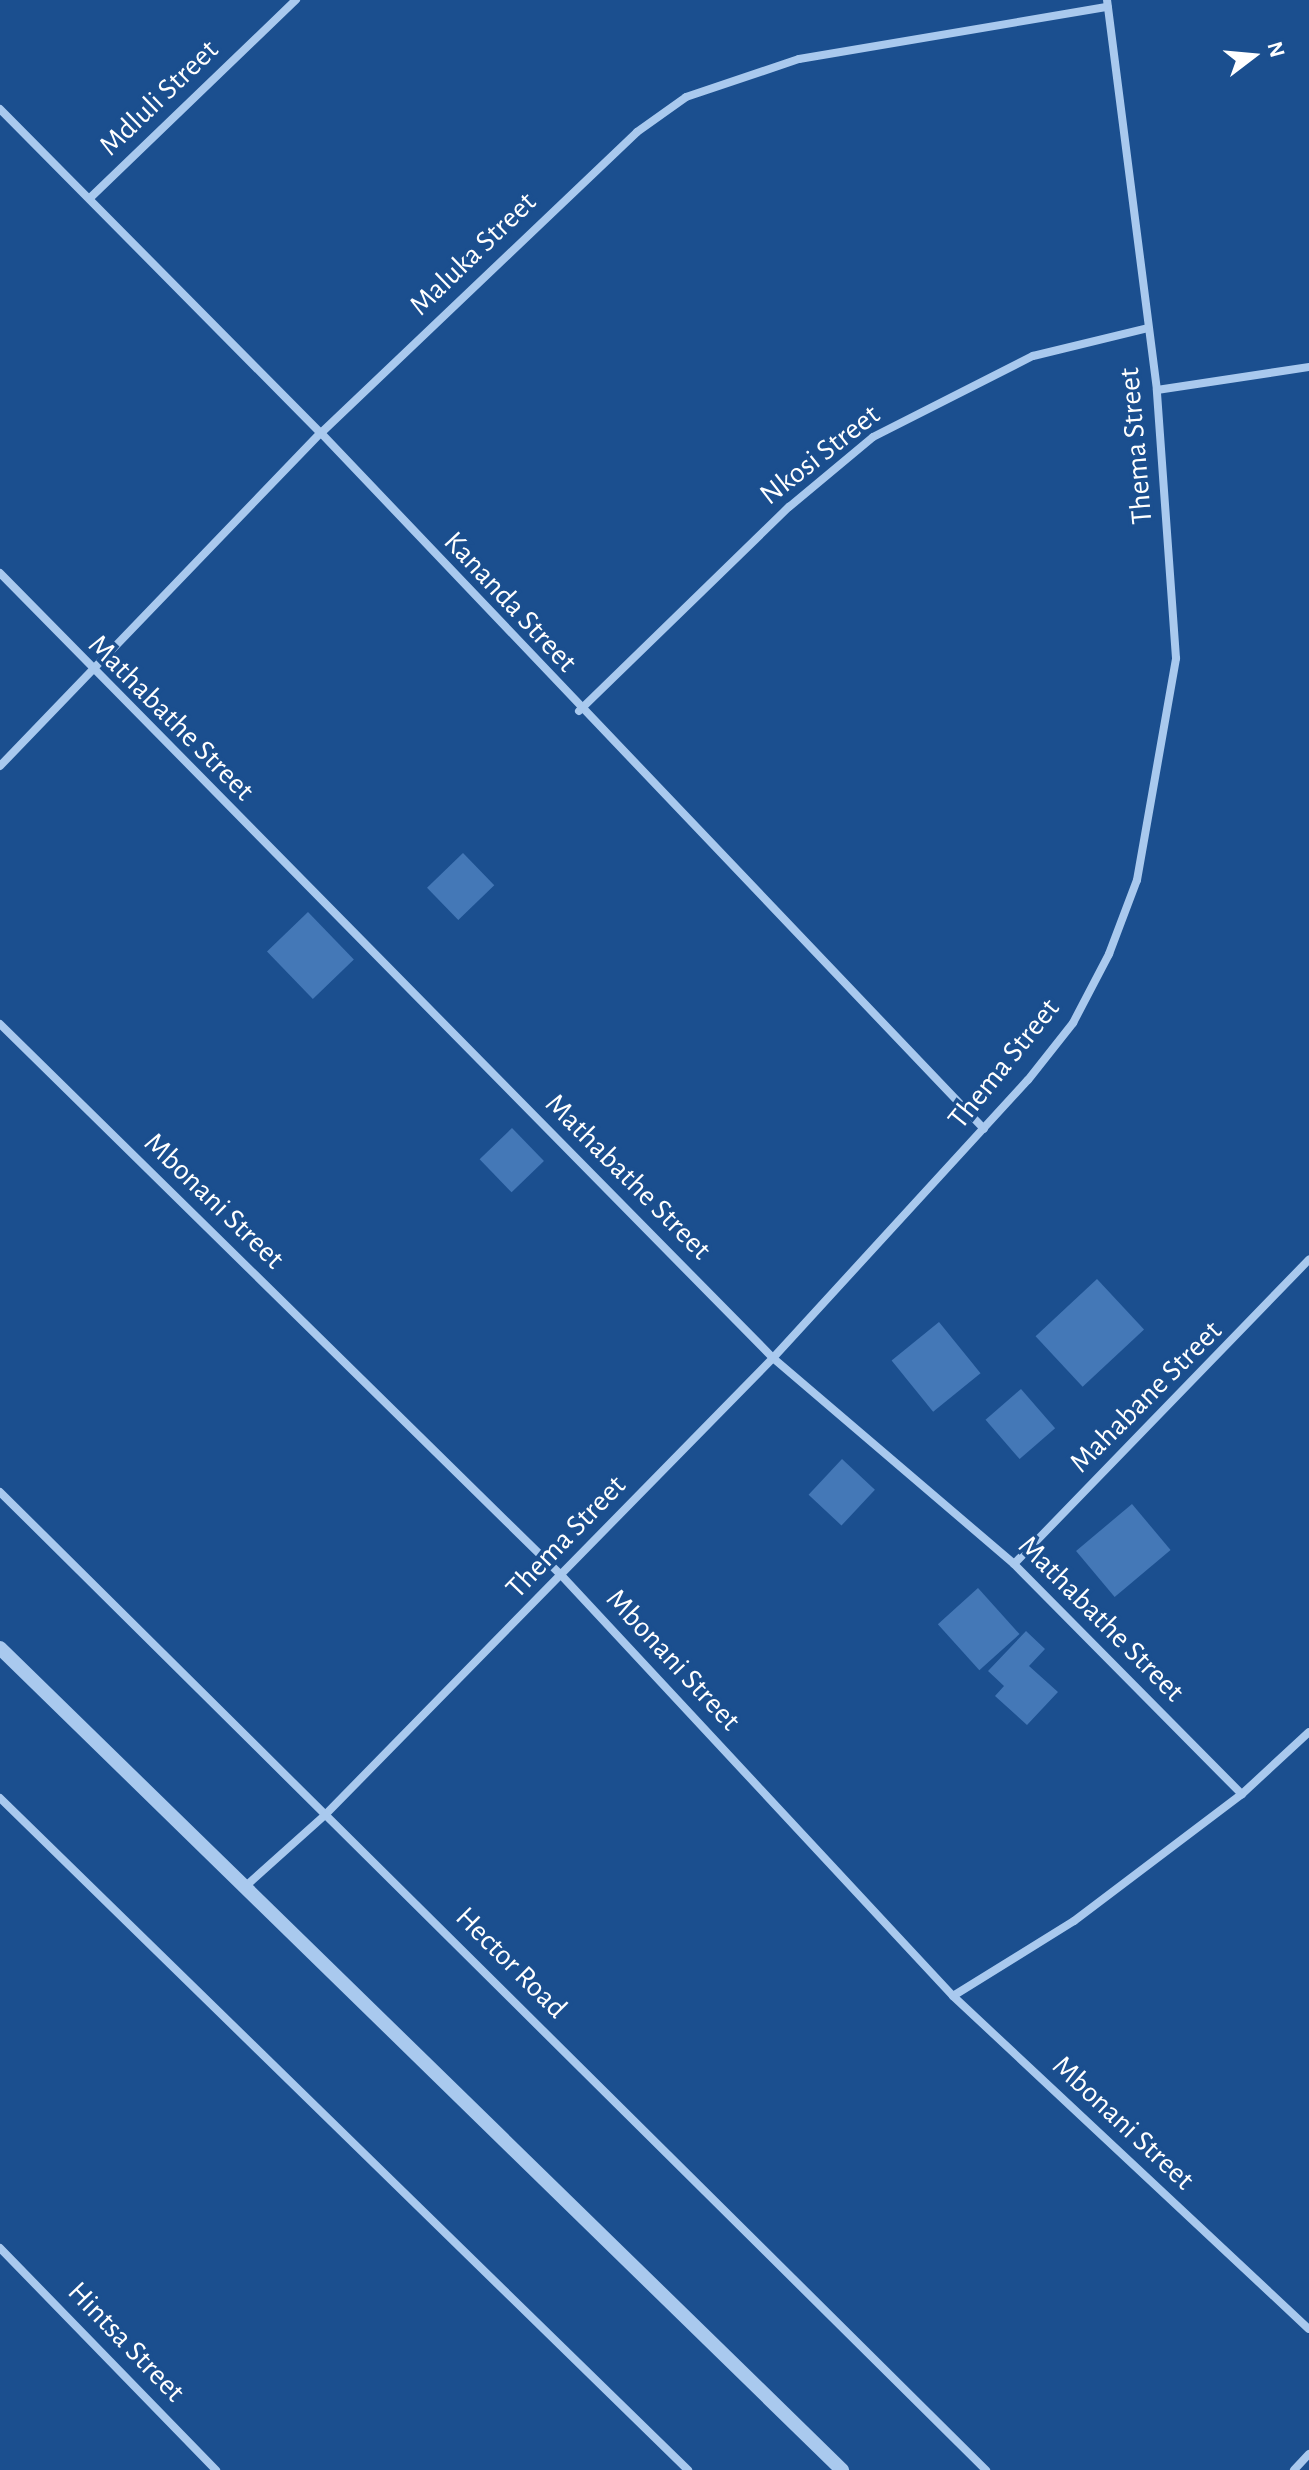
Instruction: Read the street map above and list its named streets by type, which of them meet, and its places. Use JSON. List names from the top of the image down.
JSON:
{
  "streets": {
    "street": [
      "Mdluli Street",
      "Maluka Street",
      "Thema Street",
      "Nkosi Street",
      "Kananda Street",
      "Mathabathe Street",
      "Mbonani Street",
      "Mahabane Street",
      "Hector Road",
      "Hintsa Street"
    ]
  },
  "crossings": [
    ["Mdluli Street", "Kananda Street"],
    ["Maluka Street", "Thema Street"],
    ["Maluka Street", "Kananda Street"],
    ["Maluka Street", "Mathabathe Street"],
    ["Thema Street", "Nkosi Street"],
    ["Thema Street", "Kananda Street"],
    ["Thema Street", "Mathabathe Street"],
    ["Thema Street", "Mbonani Street"],
    ["Thema Street", "Hector Road"],
    ["Nkosi Street", "Kananda Street"],
    ["Mathabathe Street", "Mahabane Street"]
  ],
  "north": "right"
}
